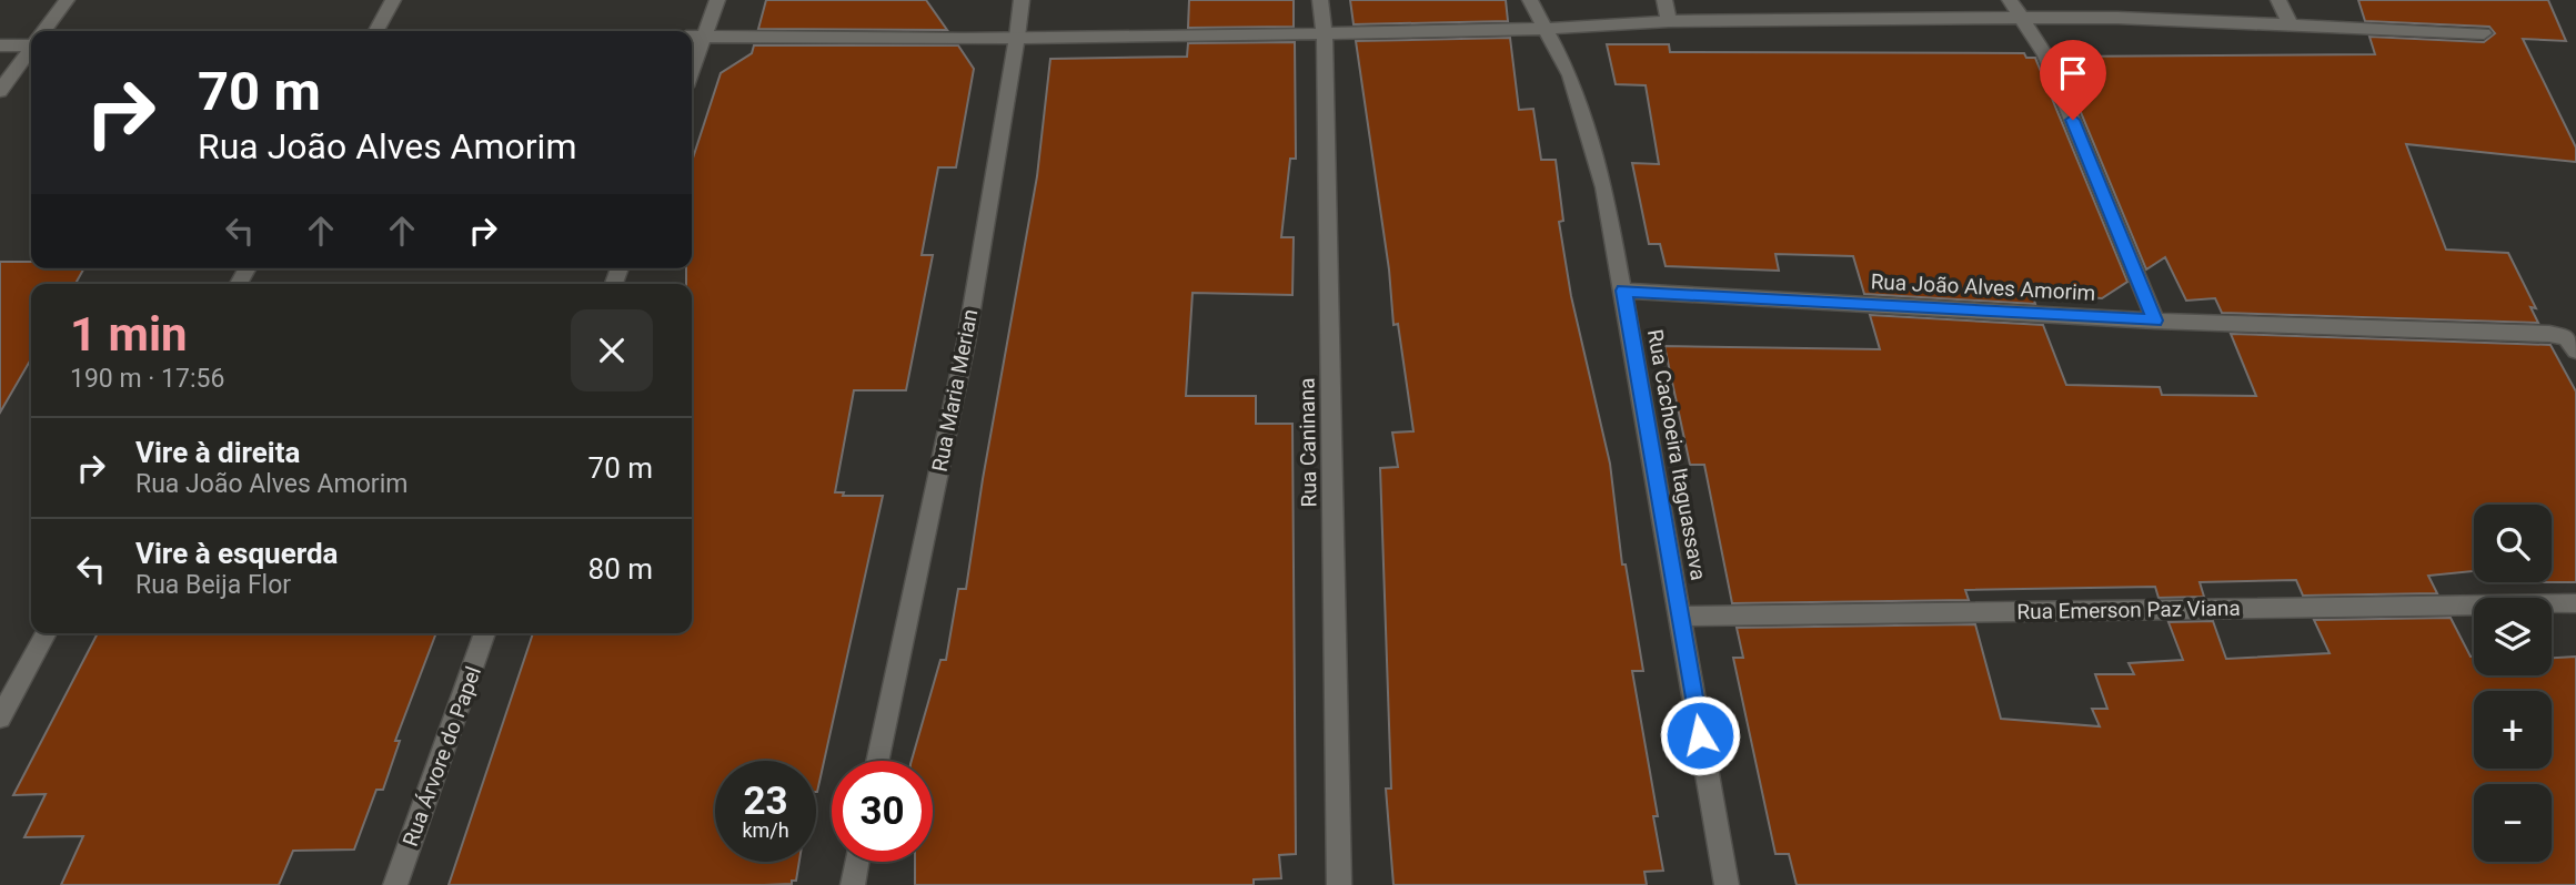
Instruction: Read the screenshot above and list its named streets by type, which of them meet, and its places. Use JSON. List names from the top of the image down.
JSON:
{
  "streets": {
    "street": [
      "Rua João Alves Amorim",
      "Rua Maria Merian",
      "Rua Caninana",
      "Rua Cachoeira Itaguassava",
      "Rua Emerson Paz Viana",
      "Rua Árvore do Papel"
    ]
  },
  "crossings": [
    ["Rua João Alves Amorim", "Rua Cachoeira Itaguassava"],
    ["Rua Cachoeira Itaguassava", "Rua Emerson Paz Viana"]
  ],
  "page": {
    "turn": ["70 m", "Rua João Alves Amorim"],
    "heading": ["1 min", "190 m · 17:56"],
    "list": [
      {
        "name": "Vire à direita",
        "note": "Rua João Alves Amorim",
        "value": "70 m"
      },
      {
        "name": "Vire à esquerda",
        "note": "Rua Beija Flor",
        "value": "80 m"
      }
    ],
    "map_buttons": ["+", "−"],
    "speed": "23 km/h",
    "limit": "30"
  }
}
